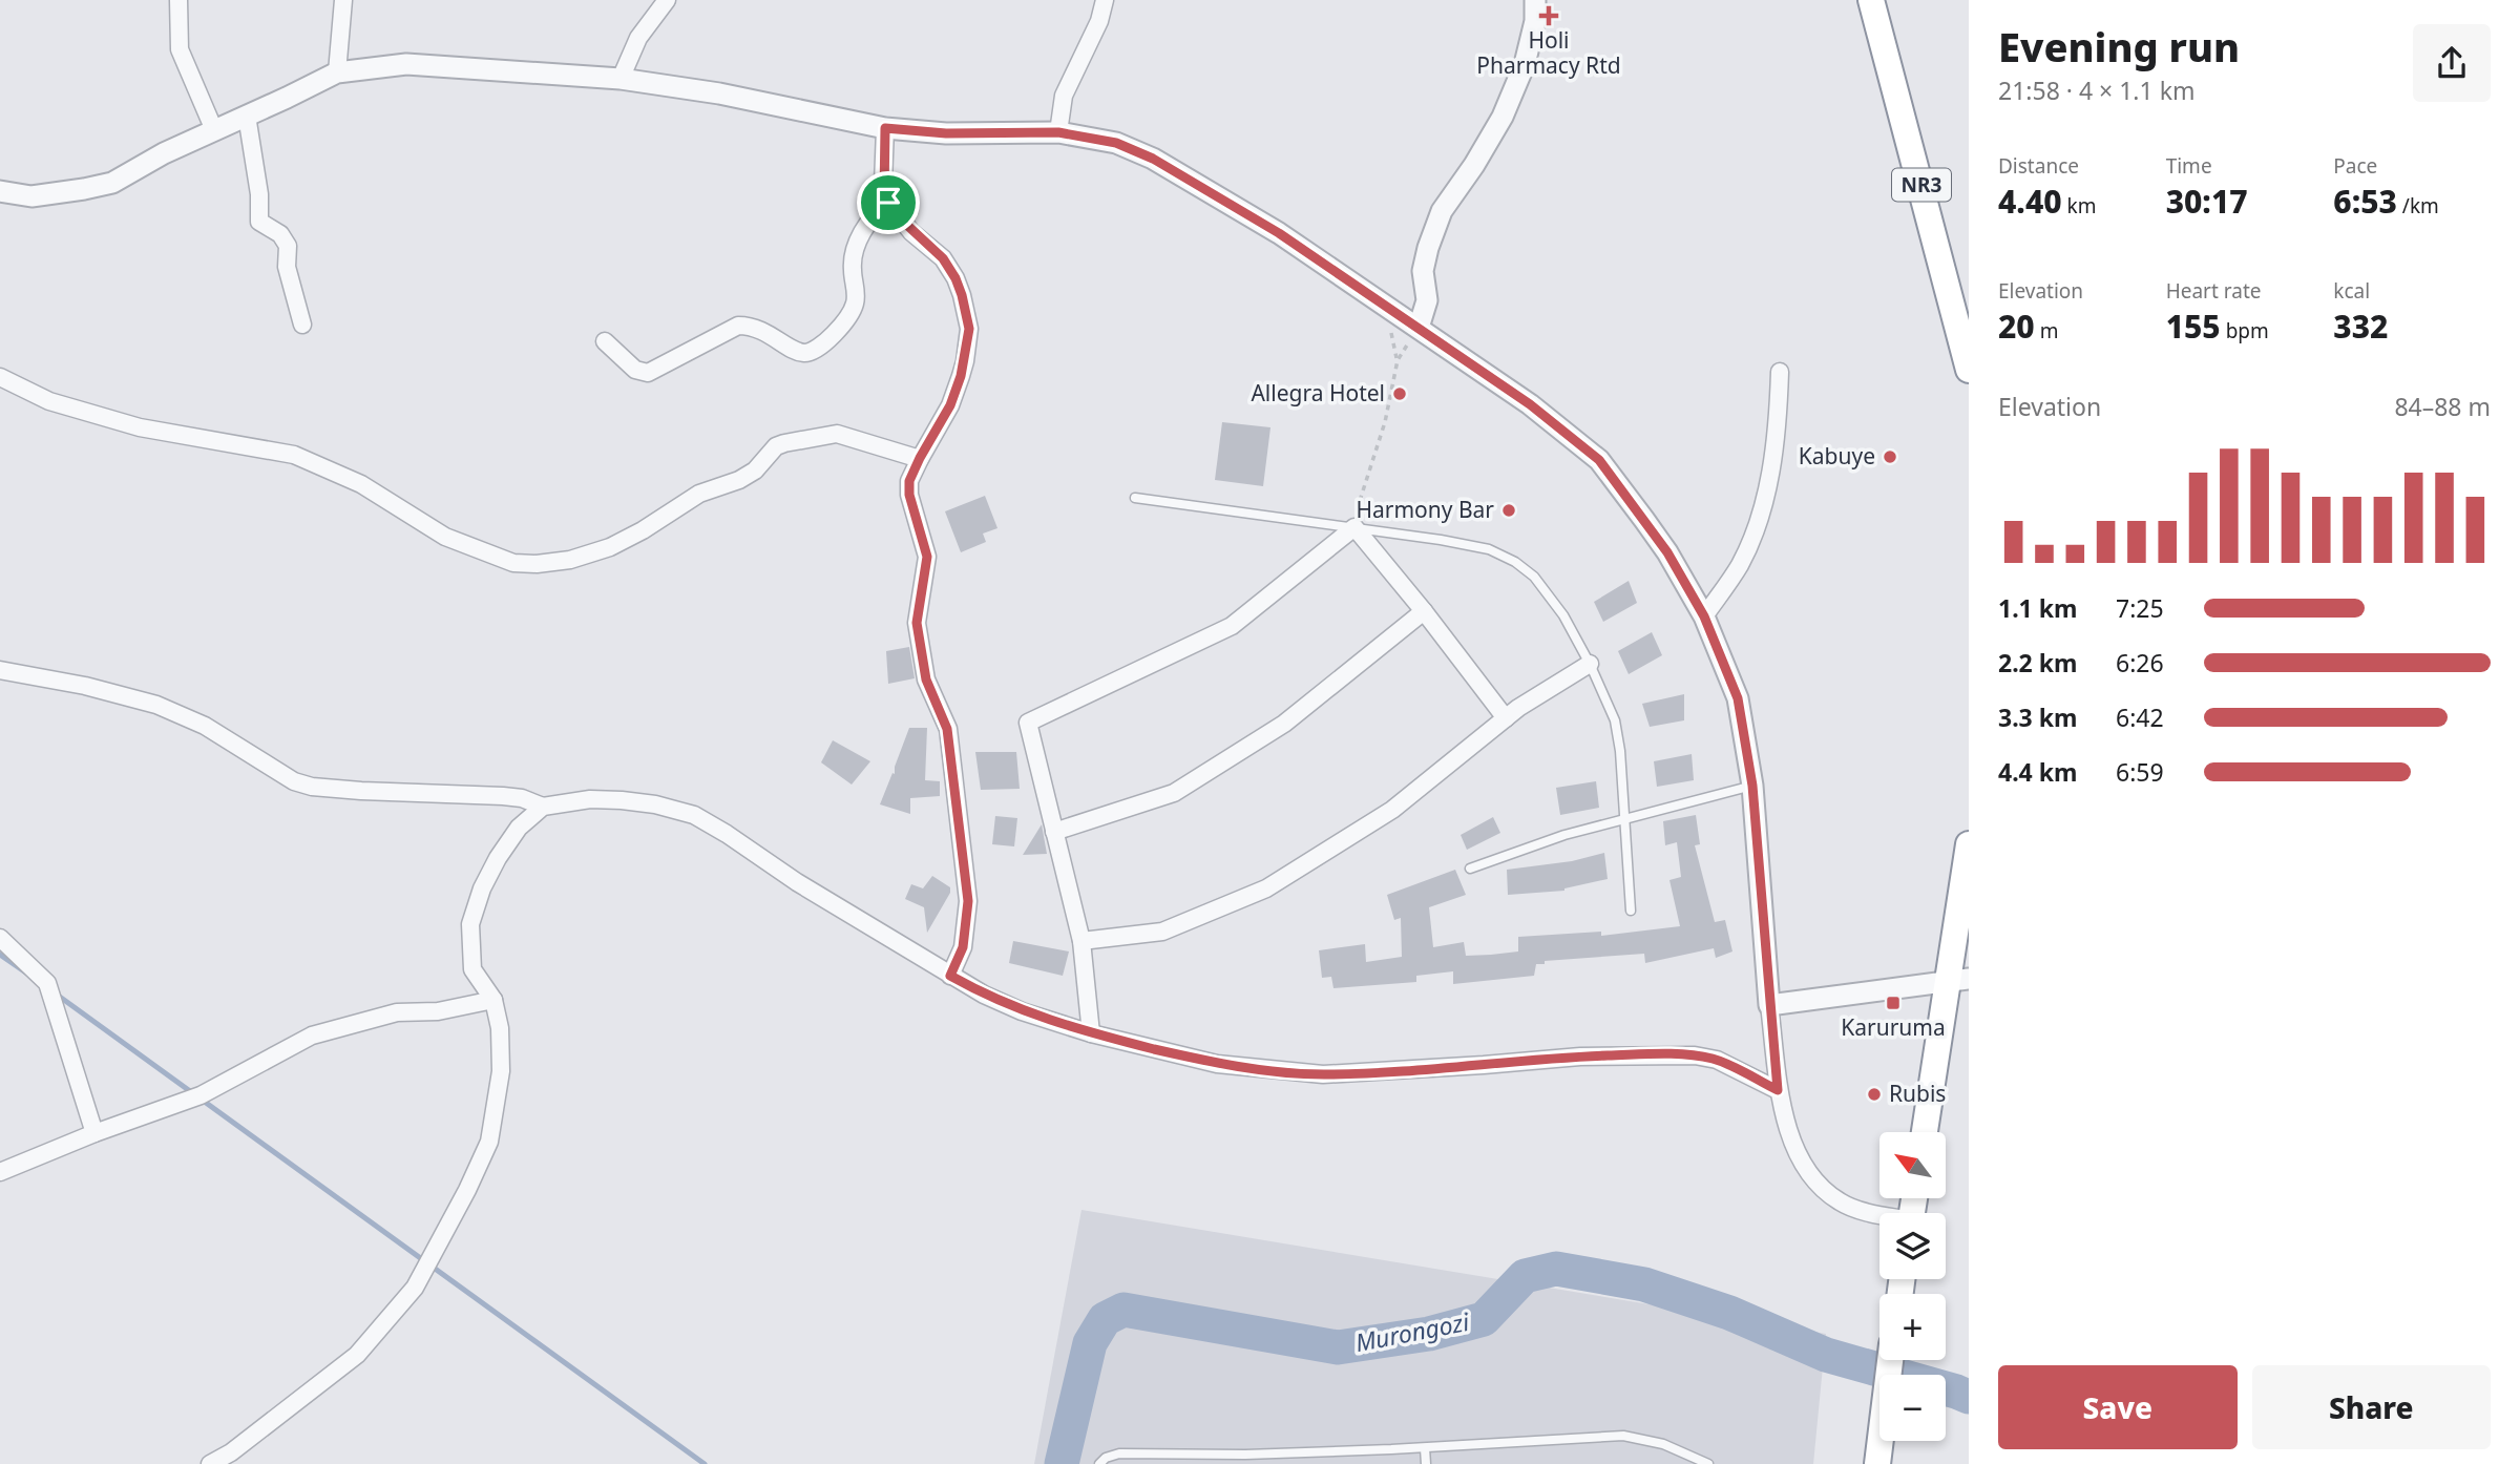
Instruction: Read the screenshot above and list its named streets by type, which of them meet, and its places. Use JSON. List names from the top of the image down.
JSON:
{
  "streets": {
    "highway": ["NR3"]
  },
  "water": ["Murongozi"],
  "places": {
    "health": ["Holi Pharmacy Rtd"],
    "other": [
      "Allegra Hotel",
      "Kabuye",
      "Harmony Bar",
      "Rubis"
    ],
    "transit": ["Karuruma"]
  },
  "north": "top left",
  "page": {
    "heading": ["Evening run", "21:58 · 4 × 1.1 km"],
    "stats": [
      ["Distance", "4.40 km"],
      ["Time", "30:17"],
      ["Pace", "6:53 /km"],
      ["Elevation", "20 m"],
      ["Heart rate", "155 bpm"],
      ["kcal", "332"]
    ],
    "chart": ["Elevation", "84–88 m"],
    "list": [
      {
        "name": "1.1 km",
        "note": "7:25"
      },
      {
        "name": "2.2 km",
        "note": "6:26"
      },
      {
        "name": "3.3 km",
        "note": "6:42"
      },
      {
        "name": "4.4 km",
        "note": "6:59"
      }
    ],
    "map_buttons": ["+", "−"],
    "buttons": ["Save", "Share"]
  }
}
